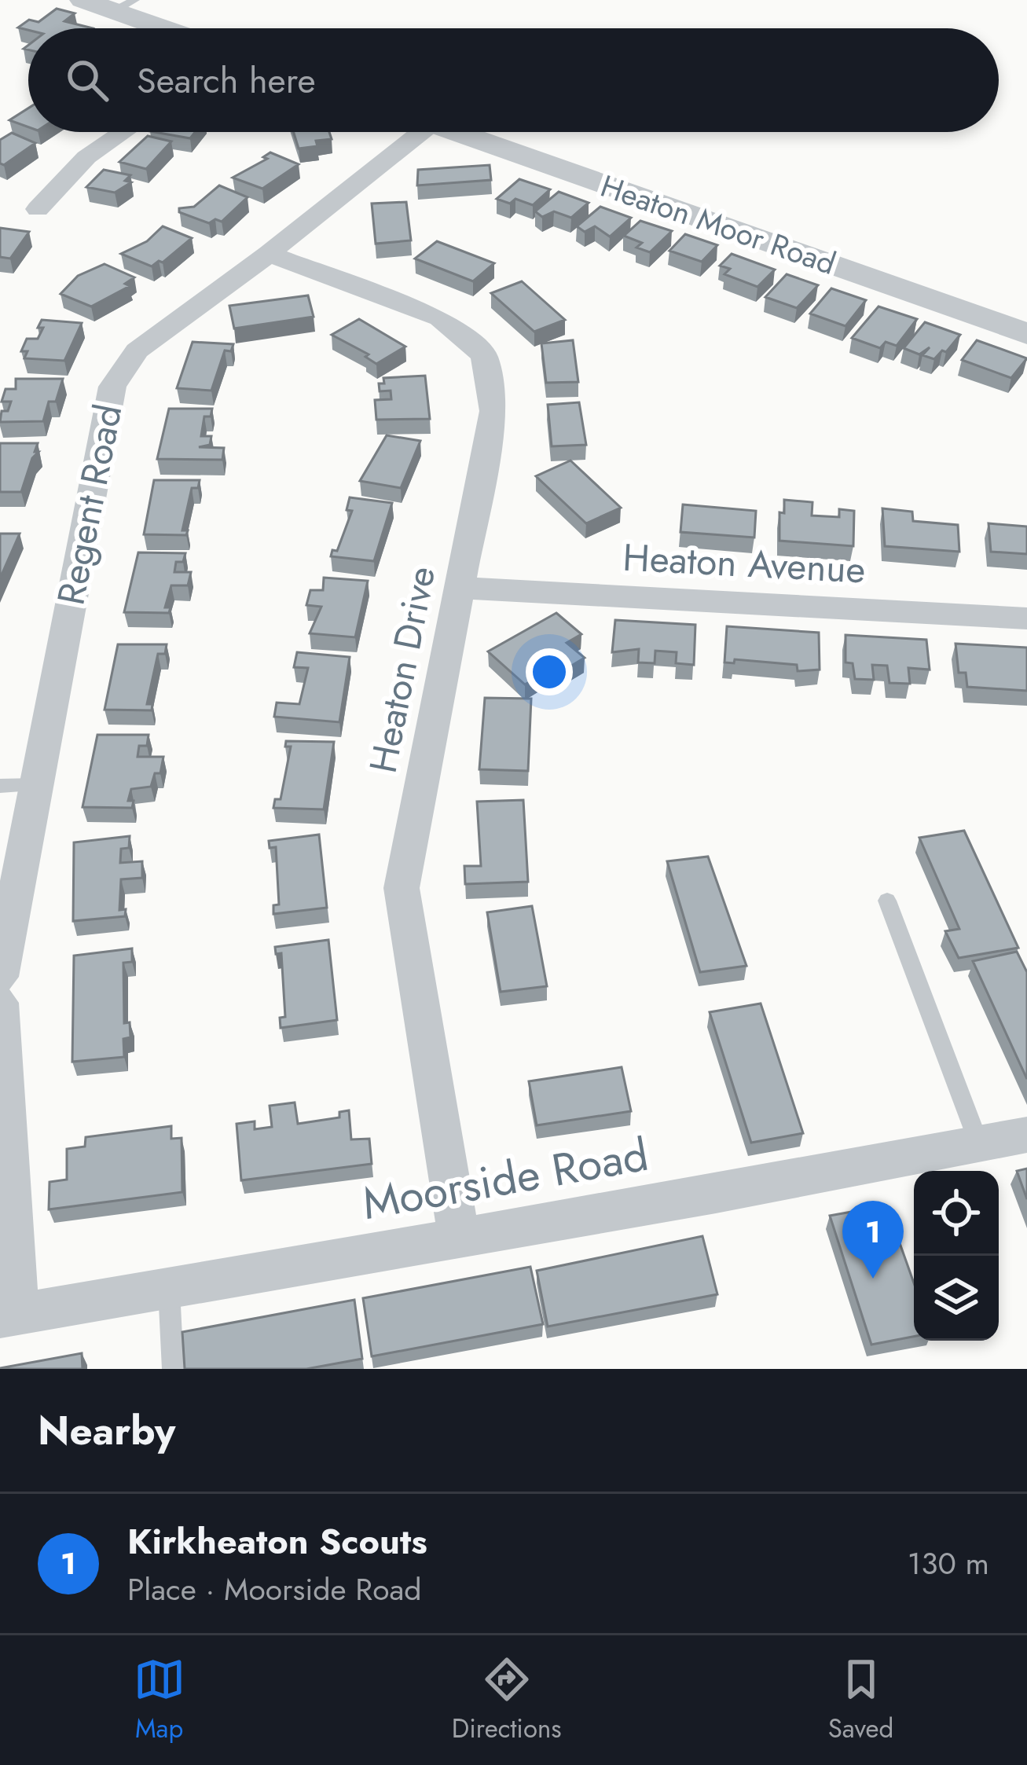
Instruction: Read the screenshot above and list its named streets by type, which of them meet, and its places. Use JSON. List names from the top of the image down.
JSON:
{
  "streets": {
    "street": [
      "Heaton Moor Road",
      "Regent Road",
      "Heaton Avenue",
      "Heaton Drive",
      "Moorside Road"
    ]
  },
  "crossings": [
    ["Regent Road", "Heaton Drive"],
    ["Heaton Avenue", "Heaton Drive"],
    ["Heaton Drive", "Moorside Road"]
  ],
  "page": {
    "search": "Search here",
    "pins": "1",
    "heading": "Nearby",
    "list": [
      {
        "mark": "1",
        "name": "Kirkheaton Scouts",
        "note": "Place · Moorside Road",
        "value": "130 m"
      }
    ],
    "nav": ["Map", "Directions", "Saved"]
  }
}
